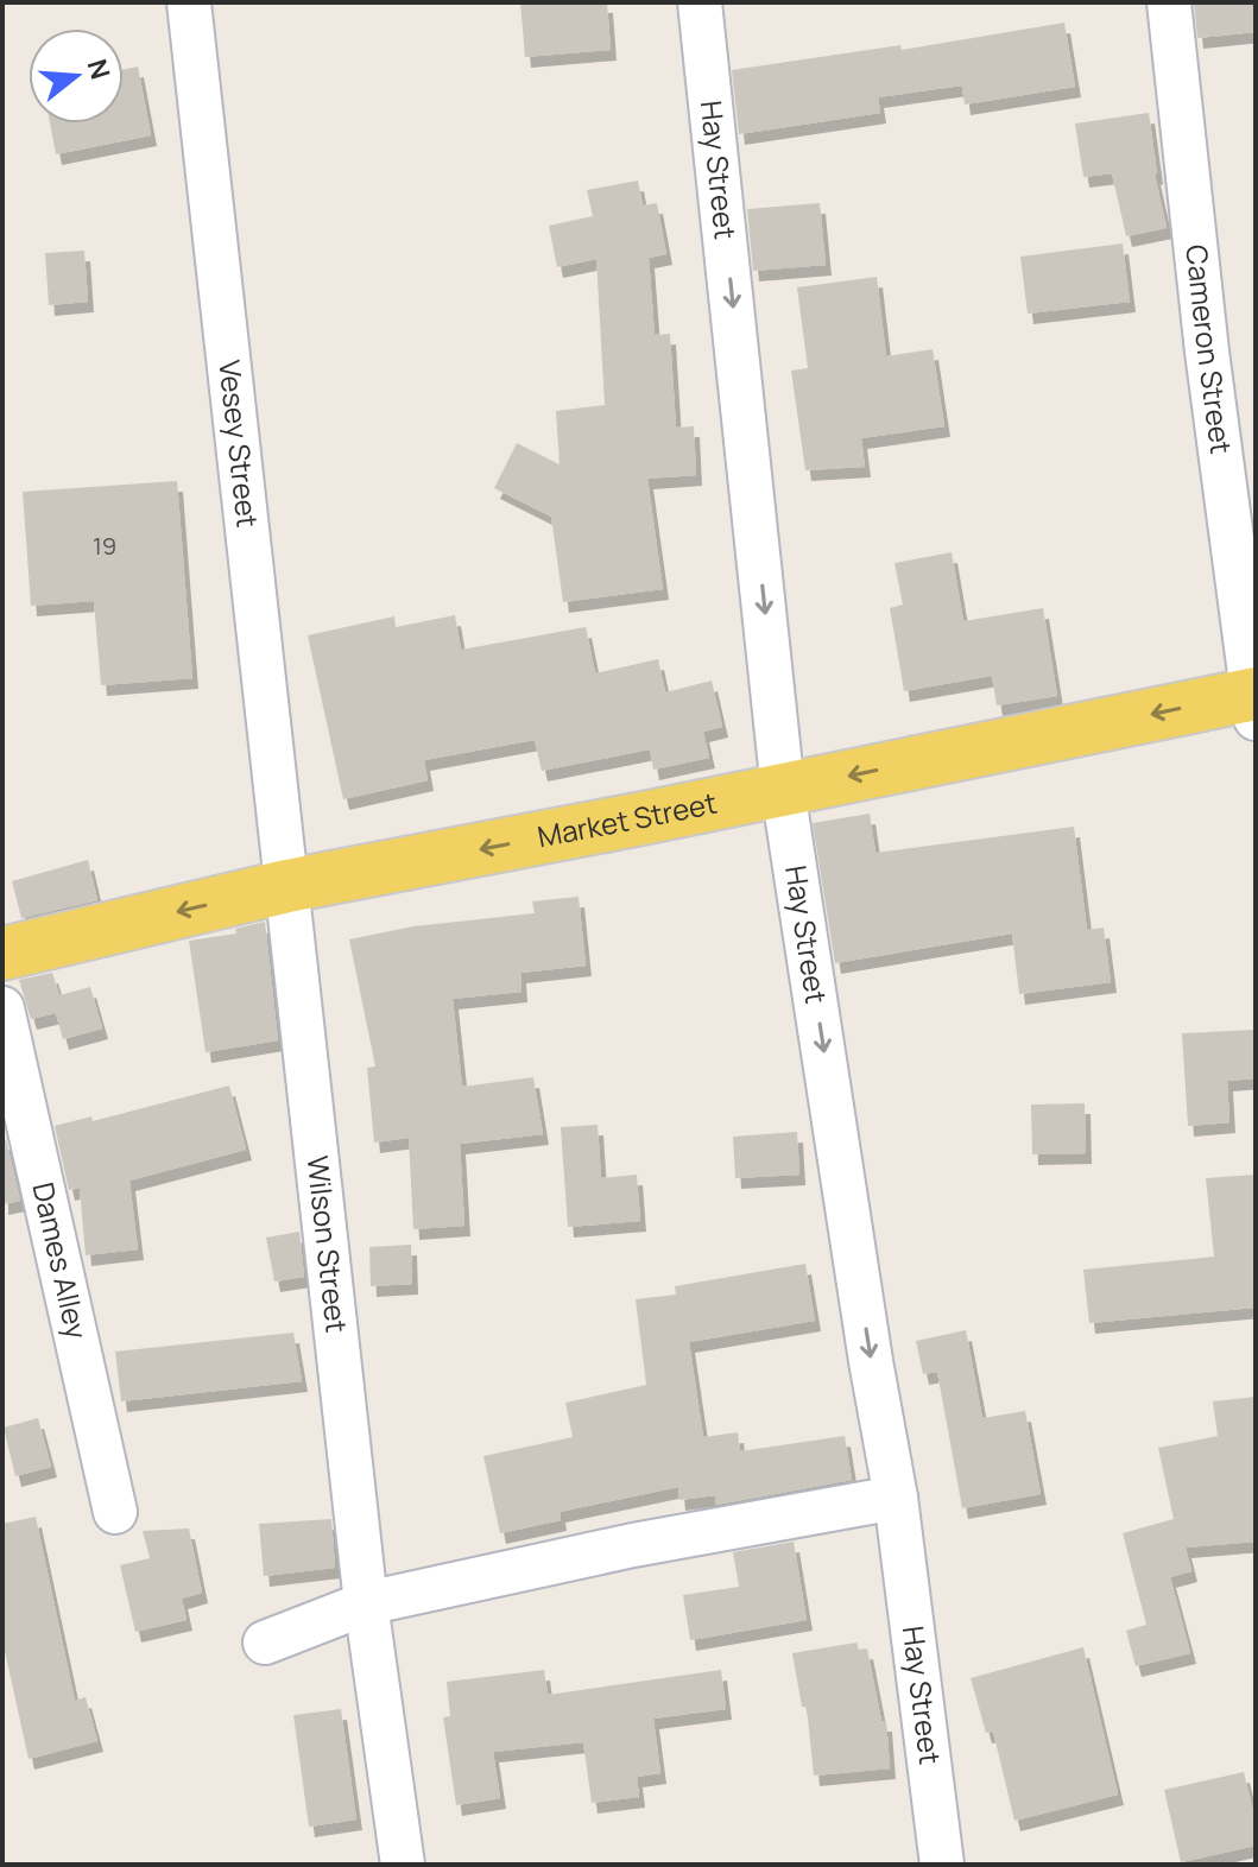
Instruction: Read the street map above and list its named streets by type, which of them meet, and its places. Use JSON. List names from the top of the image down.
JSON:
{
  "streets": {
    "main road": ["Market Street"],
    "street": [
      "Hay Street",
      "Cameron Street",
      "Vesey Street",
      "Wilson Street",
      "Dames Alley"
    ]
  },
  "crossings": [
    ["Hay Street", "Market Street"],
    ["Cameron Street", "Market Street"],
    ["Vesey Street", "Market Street"],
    ["Vesey Street", "Wilson Street"],
    ["Market Street", "Wilson Street"]
  ],
  "one_way": ["Hay Street", "Market Street"],
  "house_numbers": ["19"],
  "north": "right"
}
